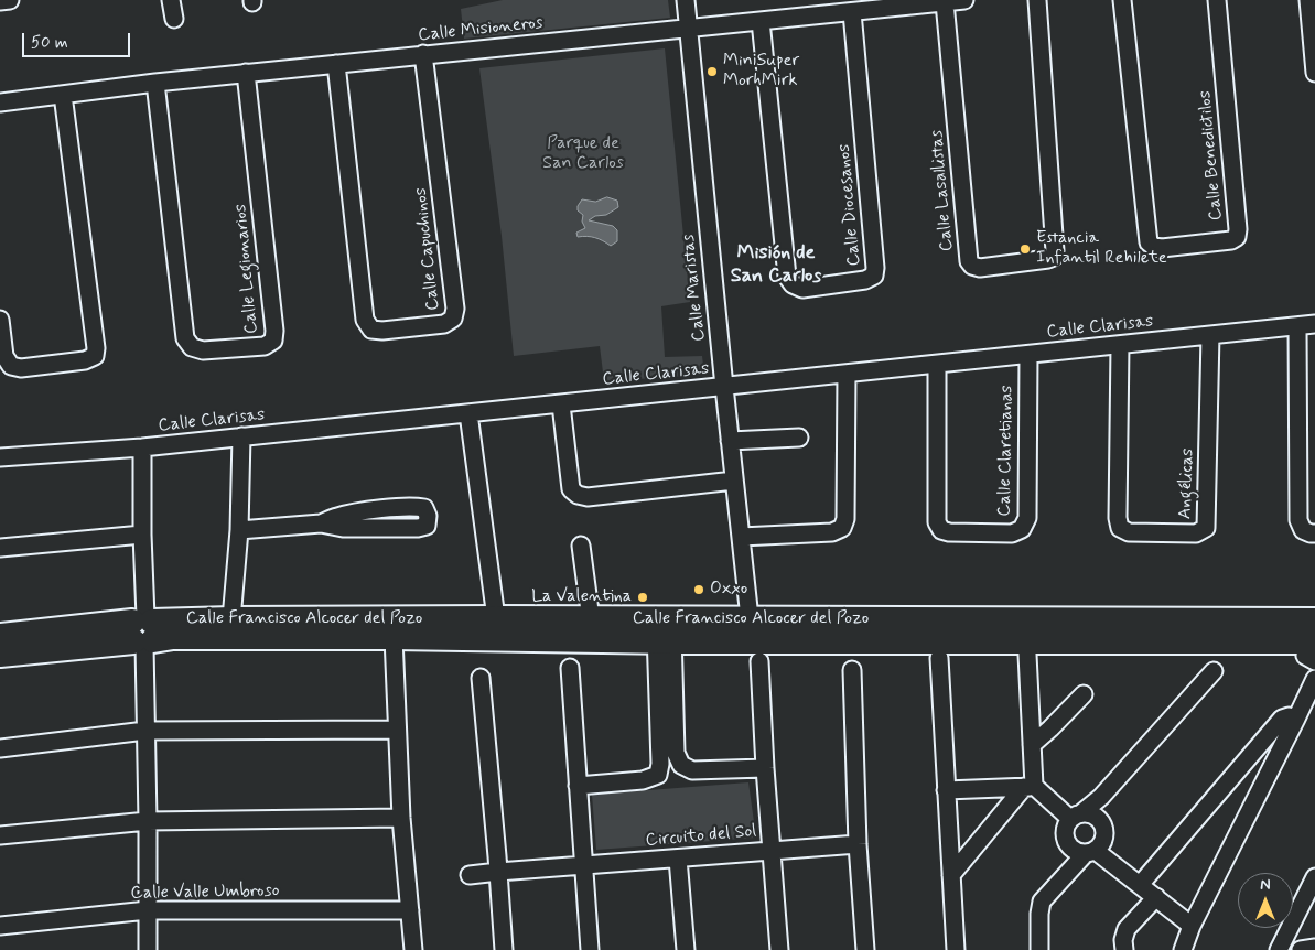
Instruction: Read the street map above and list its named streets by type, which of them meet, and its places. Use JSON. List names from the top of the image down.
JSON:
{
  "streets": {
    "street": [
      "Calle Misioneros",
      "Calle Benedictilos",
      "Calle Lasallistas",
      "Calle Diocesanos",
      "Calle Capuchinos",
      "Calle Legionarios",
      "Calle Maristas",
      "Calle Clarisas",
      "Calle Claretianas",
      "Angélicas",
      "Calle Francisco Alcocer del Pozo",
      "Circuito del Sol",
      "Calle Valle Umbroso"
    ]
  },
  "crossings": [
    ["Calle Misioneros", "Calle Lasallistas"],
    ["Calle Misioneros", "Calle Diocesanos"],
    ["Calle Misioneros", "Calle Capuchinos"],
    ["Calle Misioneros", "Calle Legionarios"],
    ["Calle Misioneros", "Calle Maristas"],
    ["Calle Maristas", "Calle Clarisas"],
    ["Calle Maristas", "Calle Francisco Alcocer del Pozo"],
    ["Calle Maristas", "Circuito del Sol"],
    ["Calle Clarisas", "Calle Claretianas"],
    ["Calle Clarisas", "Angélicas"],
    ["Calle Francisco Alcocer del Pozo", "Circuito del Sol"]
  ],
  "districts": ["Misión de San Carlos"],
  "parks": ["Parque de San Carlos"],
  "places": [
    "MiniSuper MorhMirk",
    "Estancia Infantil Rehilete",
    "Oxxo",
    "La Valentina"
  ],
  "scale_bar": "50 m",
  "north": "top"
}
